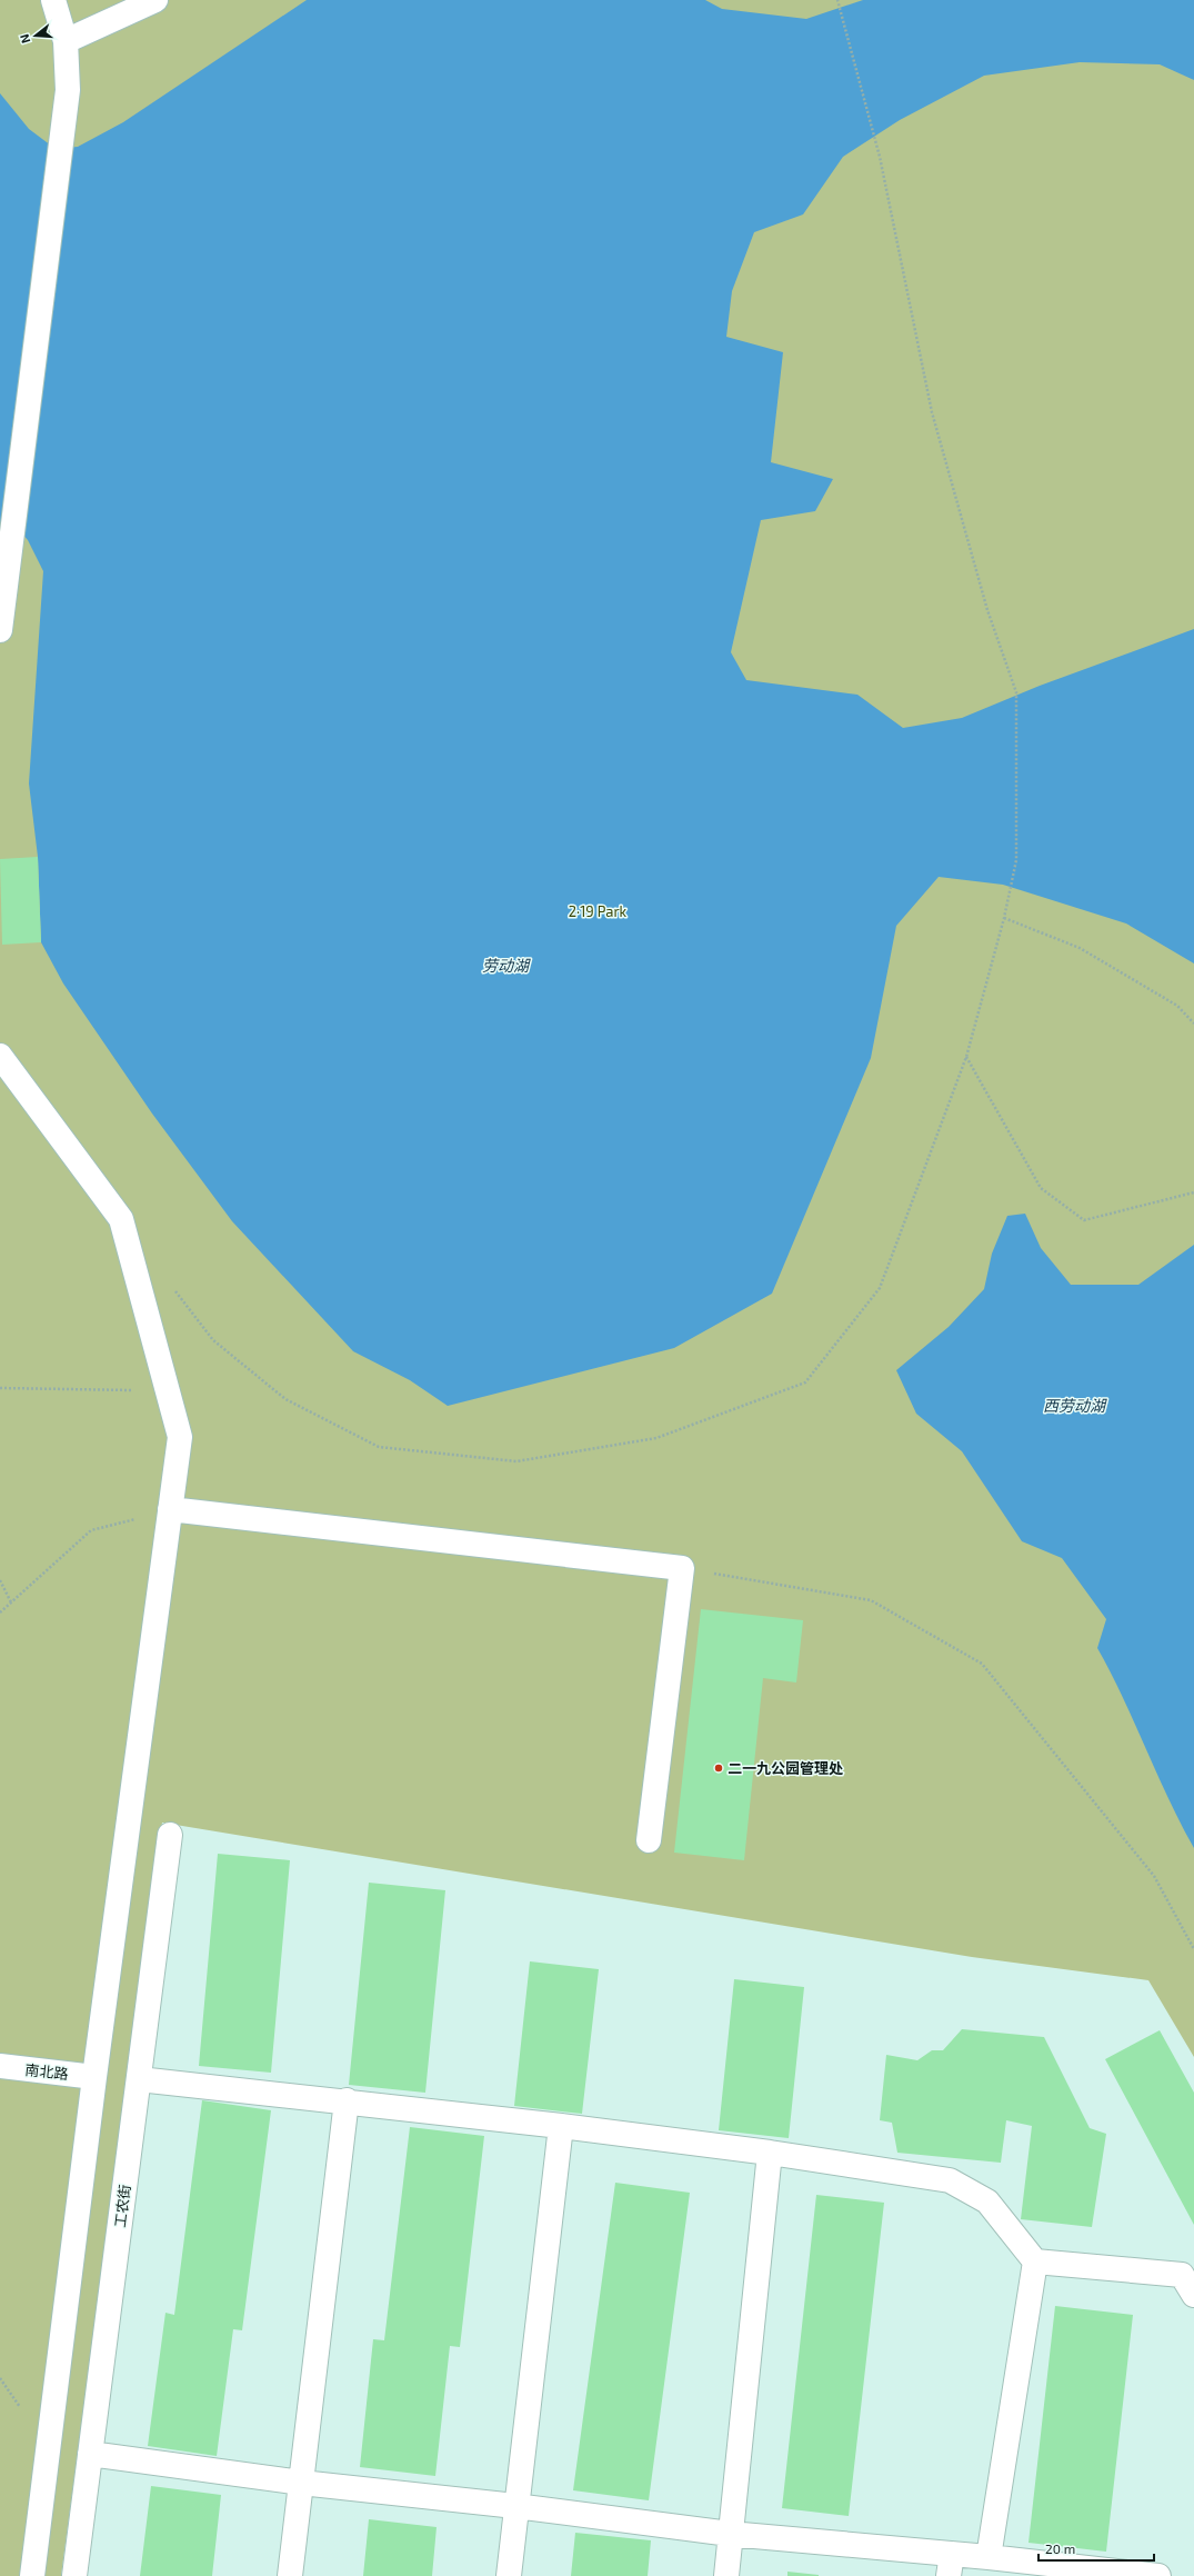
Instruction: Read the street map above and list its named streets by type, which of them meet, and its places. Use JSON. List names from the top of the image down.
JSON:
{
  "streets": {
    "street": ["南北路", "工农街"]
  },
  "water": ["劳动湖", "西劳动湖"],
  "parks": ["2·19 Park"],
  "places": ["二一九公园管理处"],
  "scale_bar": "20 m",
  "north": "left"
}
